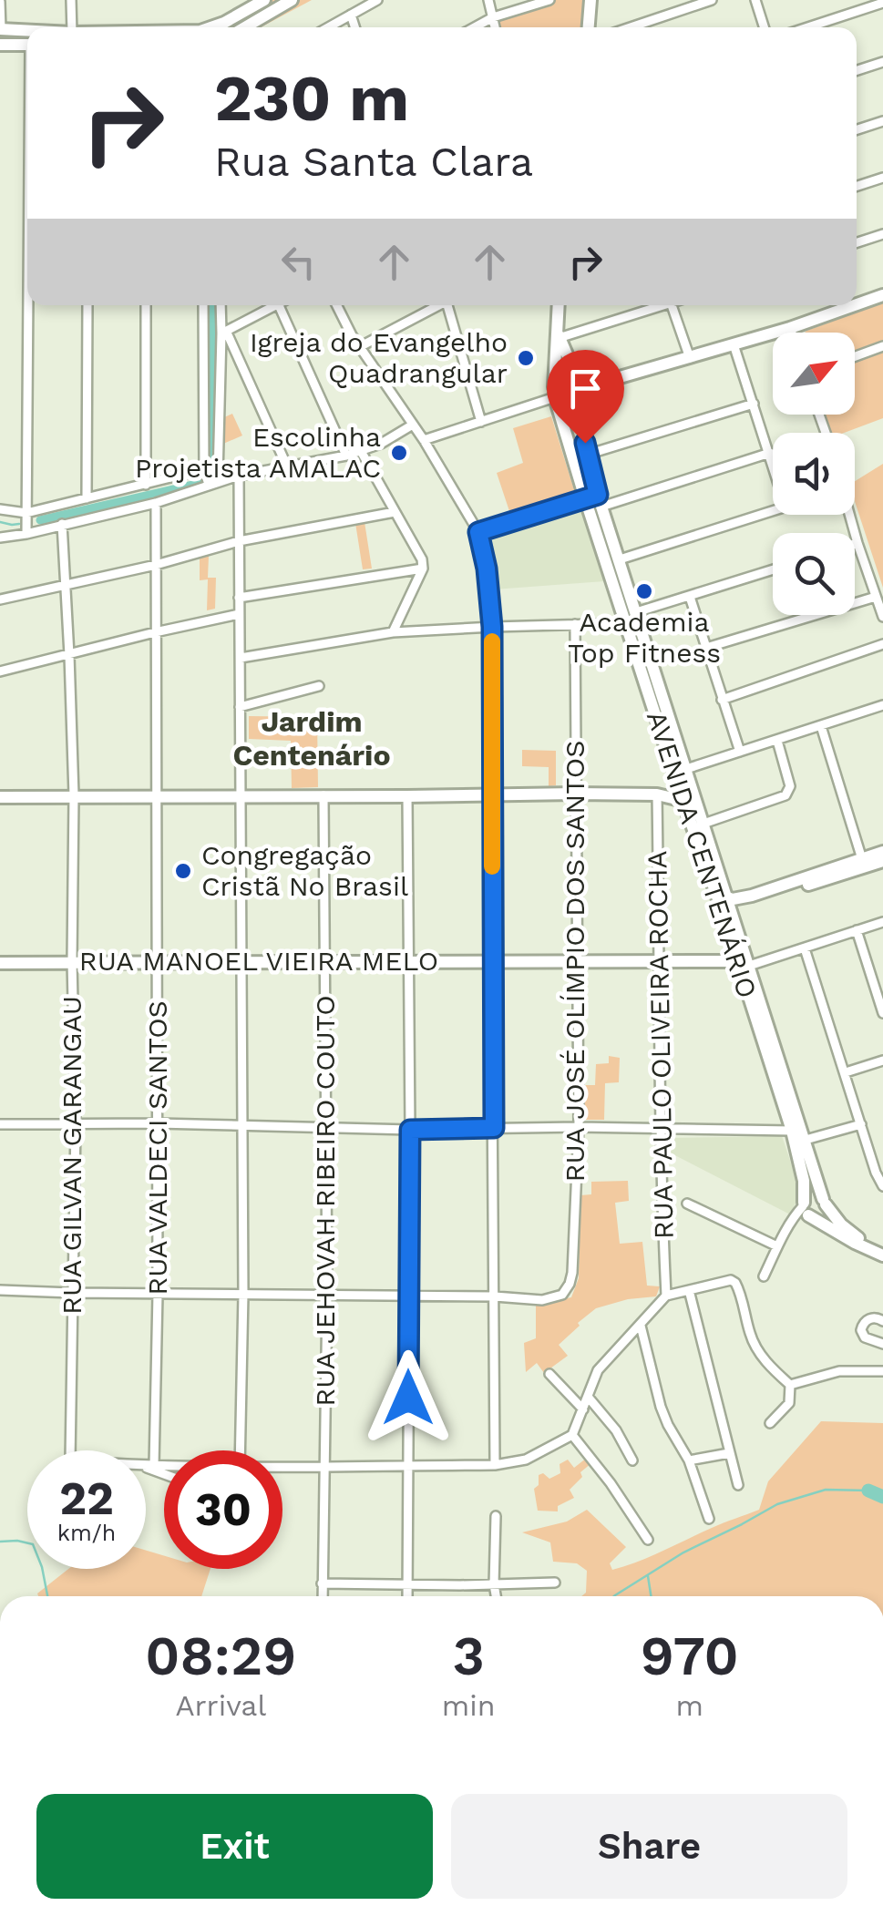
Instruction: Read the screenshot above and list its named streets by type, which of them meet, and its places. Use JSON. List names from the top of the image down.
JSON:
{
  "streets": {
    "main road": ["AVENIDA CENTENÁRIO", "RUA MANOEL VIEIRA MELO"],
    "street": [
      "RUA JOSÉ OLÍMPIO DOS SANTOS",
      "RUA PAULO OLIVEIRA ROCHA",
      "RUA VALDECI SANTOS",
      "RUA GILVAN GARANGAU",
      "RUA JEHOVAH RIBEIRO COUTO"
    ]
  },
  "crossings": [
    ["AVENIDA CENTENÁRIO", "RUA MANOEL VIEIRA MELO"],
    ["RUA MANOEL VIEIRA MELO", "RUA JOSÉ OLÍMPIO DOS SANTOS"],
    ["RUA MANOEL VIEIRA MELO", "RUA PAULO OLIVEIRA ROCHA"],
    ["RUA MANOEL VIEIRA MELO", "RUA VALDECI SANTOS"],
    ["RUA MANOEL VIEIRA MELO", "RUA GILVAN GARANGAU"],
    ["RUA MANOEL VIEIRA MELO", "RUA JEHOVAH RIBEIRO COUTO"]
  ],
  "districts": ["Jardim Centenário"],
  "places": [
    "Igreja do Evangelho Quadrangular",
    "Escolinha Projetista AMALAC",
    "Academia Top Fitness",
    "Congregação Cristã No Brasil"
  ],
  "north": "top right",
  "page": {
    "turn": ["230 m", "Rua Santa Clara"],
    "speed": "22 km/h",
    "limit": "30",
    "eta": [
      "08:29",
      "Arrival",
      "3",
      "min",
      "970",
      "m"
    ],
    "buttons": ["Exit", "Share"]
  }
}
